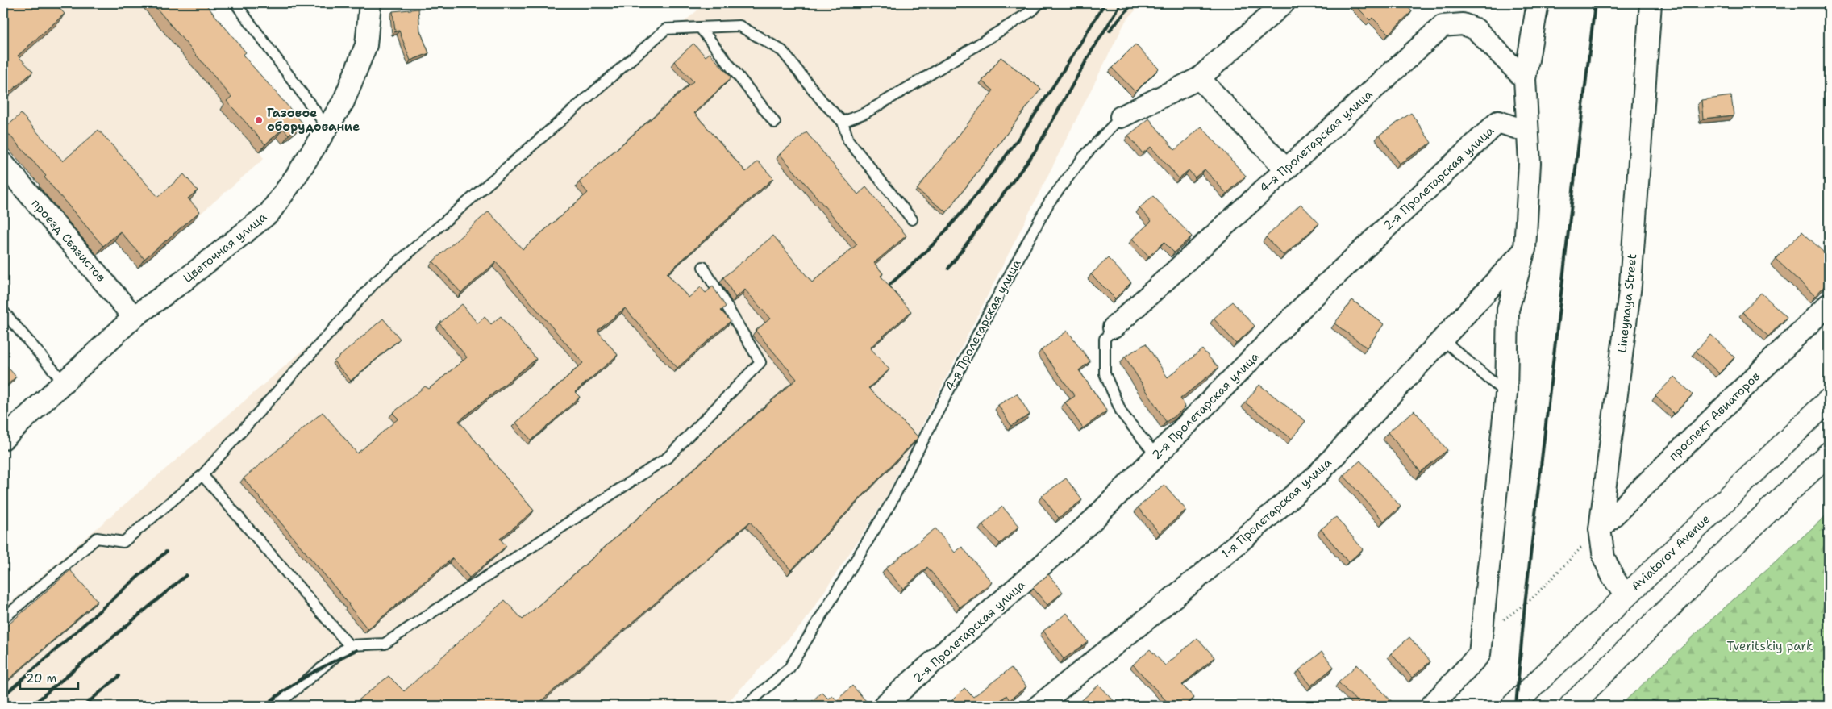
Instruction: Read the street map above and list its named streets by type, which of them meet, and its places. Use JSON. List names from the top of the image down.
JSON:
{
  "streets": {
    "main road": ["Aviatorov Avenue"],
    "street": [
      "4-я Пролетарская улица",
      "2-я Пролетарская улица",
      "проезд Связистов",
      "Цветочная улица",
      "Lineynaya Street",
      "проспект Авиаторов",
      "1-я Пролетарская улица"
    ]
  },
  "crossings": [
    ["проезд Связистов", "Цветочная улица"],
    ["Lineynaya Street", "проспект Авиаторов"],
    ["Lineynaya Street", "Aviatorov Avenue"]
  ],
  "parks": ["Tveritskiy park"],
  "places": ["Газовое оборудование"],
  "scale_bar": "20 m"
}
